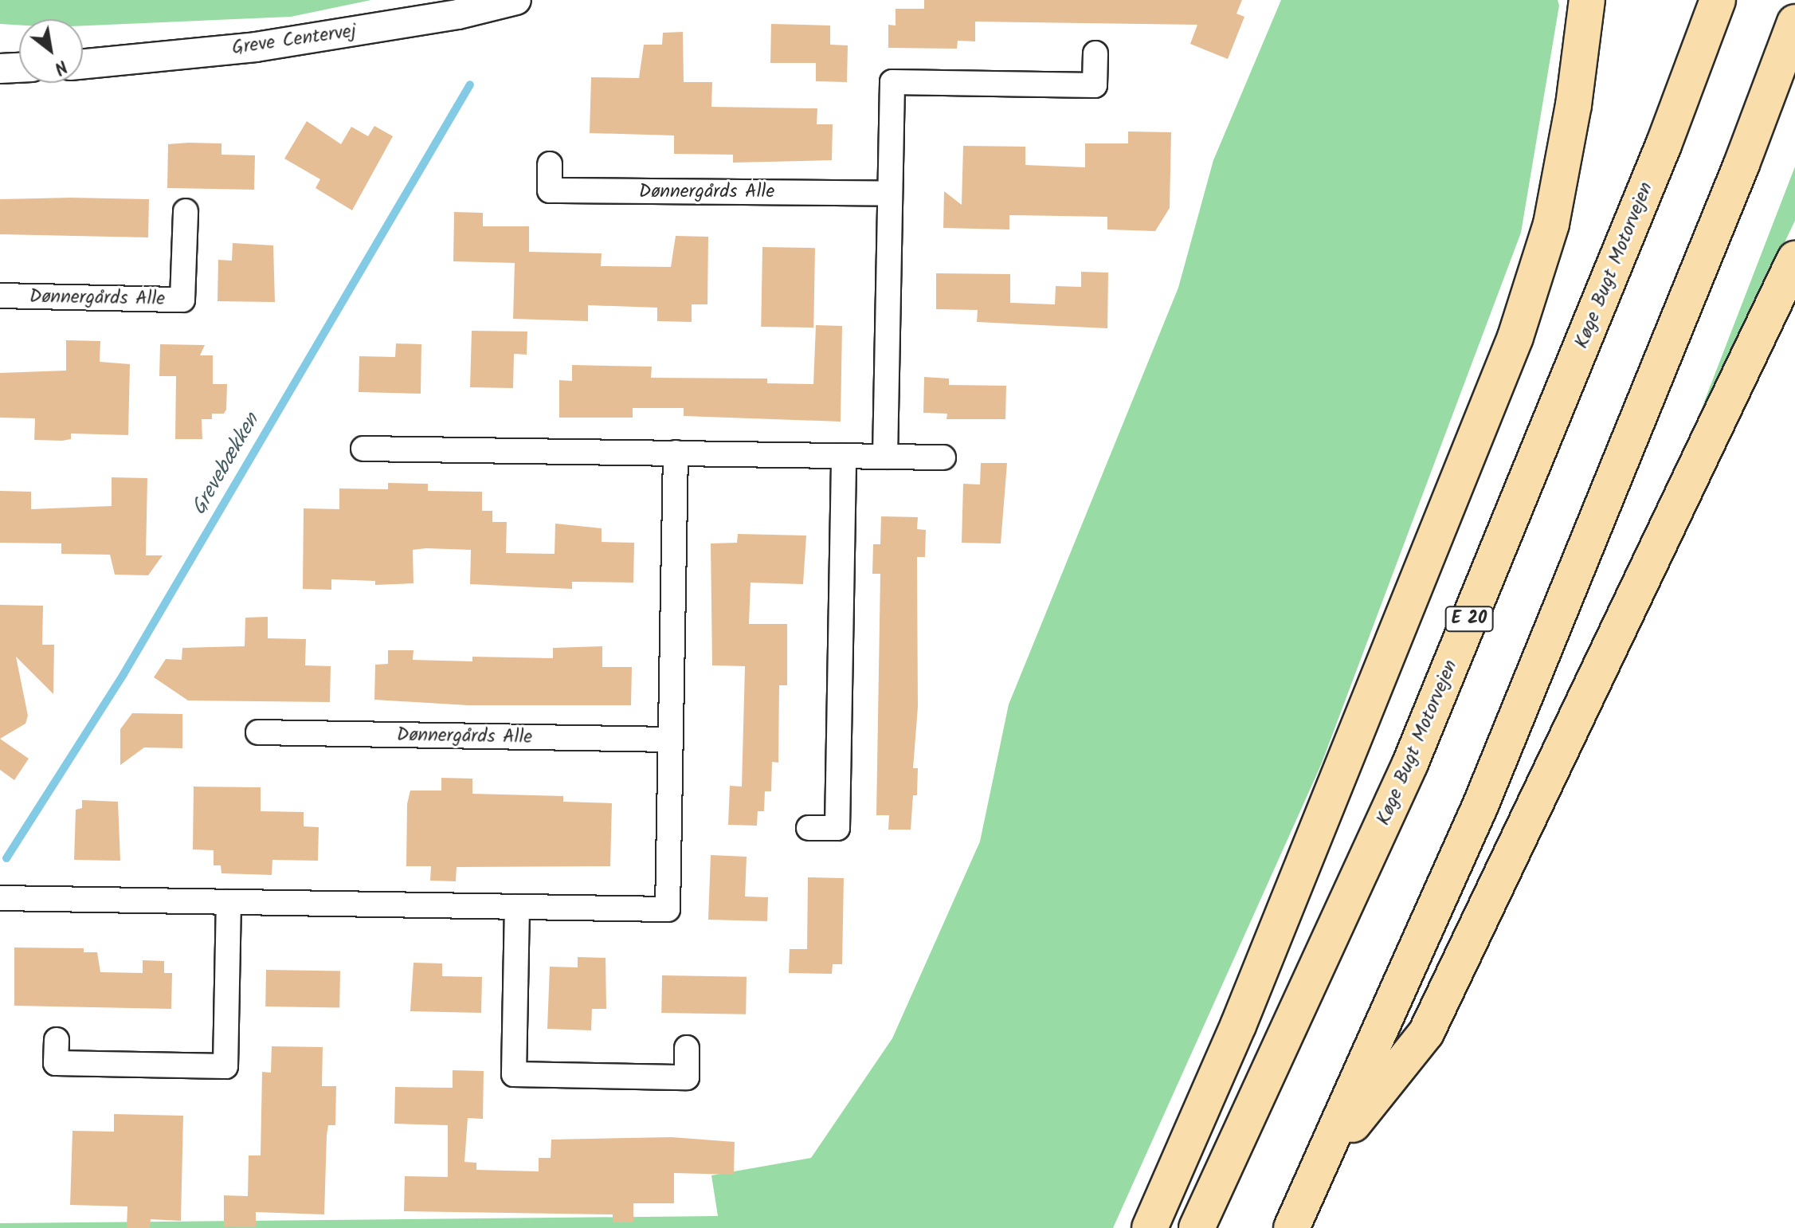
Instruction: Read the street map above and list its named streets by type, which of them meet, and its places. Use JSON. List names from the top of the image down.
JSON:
{
  "streets": {
    "highway": ["Køge Bugt Motorvejen", "E 20"],
    "street": ["Greve Centervej", "Dønnergårds Alle"]
  },
  "water": ["Grevebækken"],
  "north": "bottom right"
}
